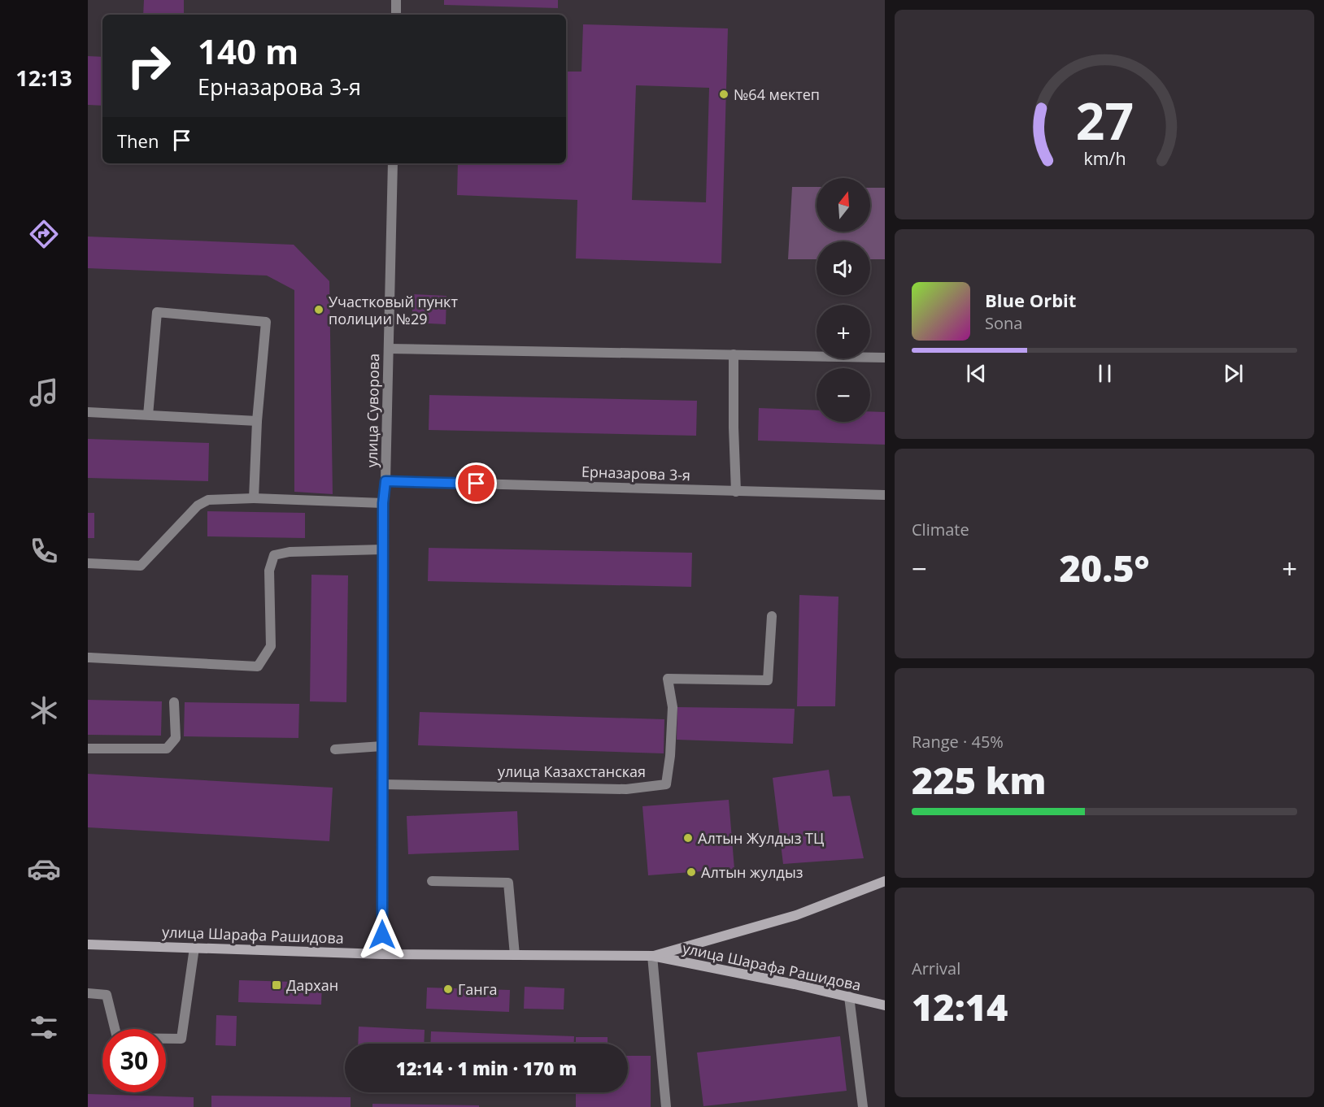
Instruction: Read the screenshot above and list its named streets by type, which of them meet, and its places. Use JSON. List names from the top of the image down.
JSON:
{
  "streets": {
    "main road": ["улица Шарафа Рашидова"],
    "street": ["улица Суворова", "Ерназарова 3-я", "улица Казахстанская"]
  },
  "crossings": [
    ["улица Суворова", "Ерназарова 3-я"],
    ["улица Суворова", "улица Казахстанская"],
    ["улица Суворова", "улица Шарафа Рашидова"]
  ],
  "places": {
    "other": [
      "№64 мектеп",
      "Участковый пункт полиции №29",
      "Алтын Жулдыз ТЦ",
      "Алтын жулдыз",
      "Ганга"
    ],
    "transit": ["Дархан"]
  },
  "north": "top",
  "page": {
    "tabs": "12:13",
    "turn": ["140 m", "Ерназарова 3-я"],
    "then": "Then",
    "map_buttons": ["+", "−"],
    "song": ["Blue Orbit", "Sona"],
    "tile": [
      "Climate",
      ["Range · 45%", "225 km"],
      ["Arrival", "12:14"]
    ],
    "heat": ["−", "20.5°", "+"],
    "limit": "30",
    "trip": "12:14 · 1 min · 170 m",
    "gauge": ["27", "km/h"]
  }
}
